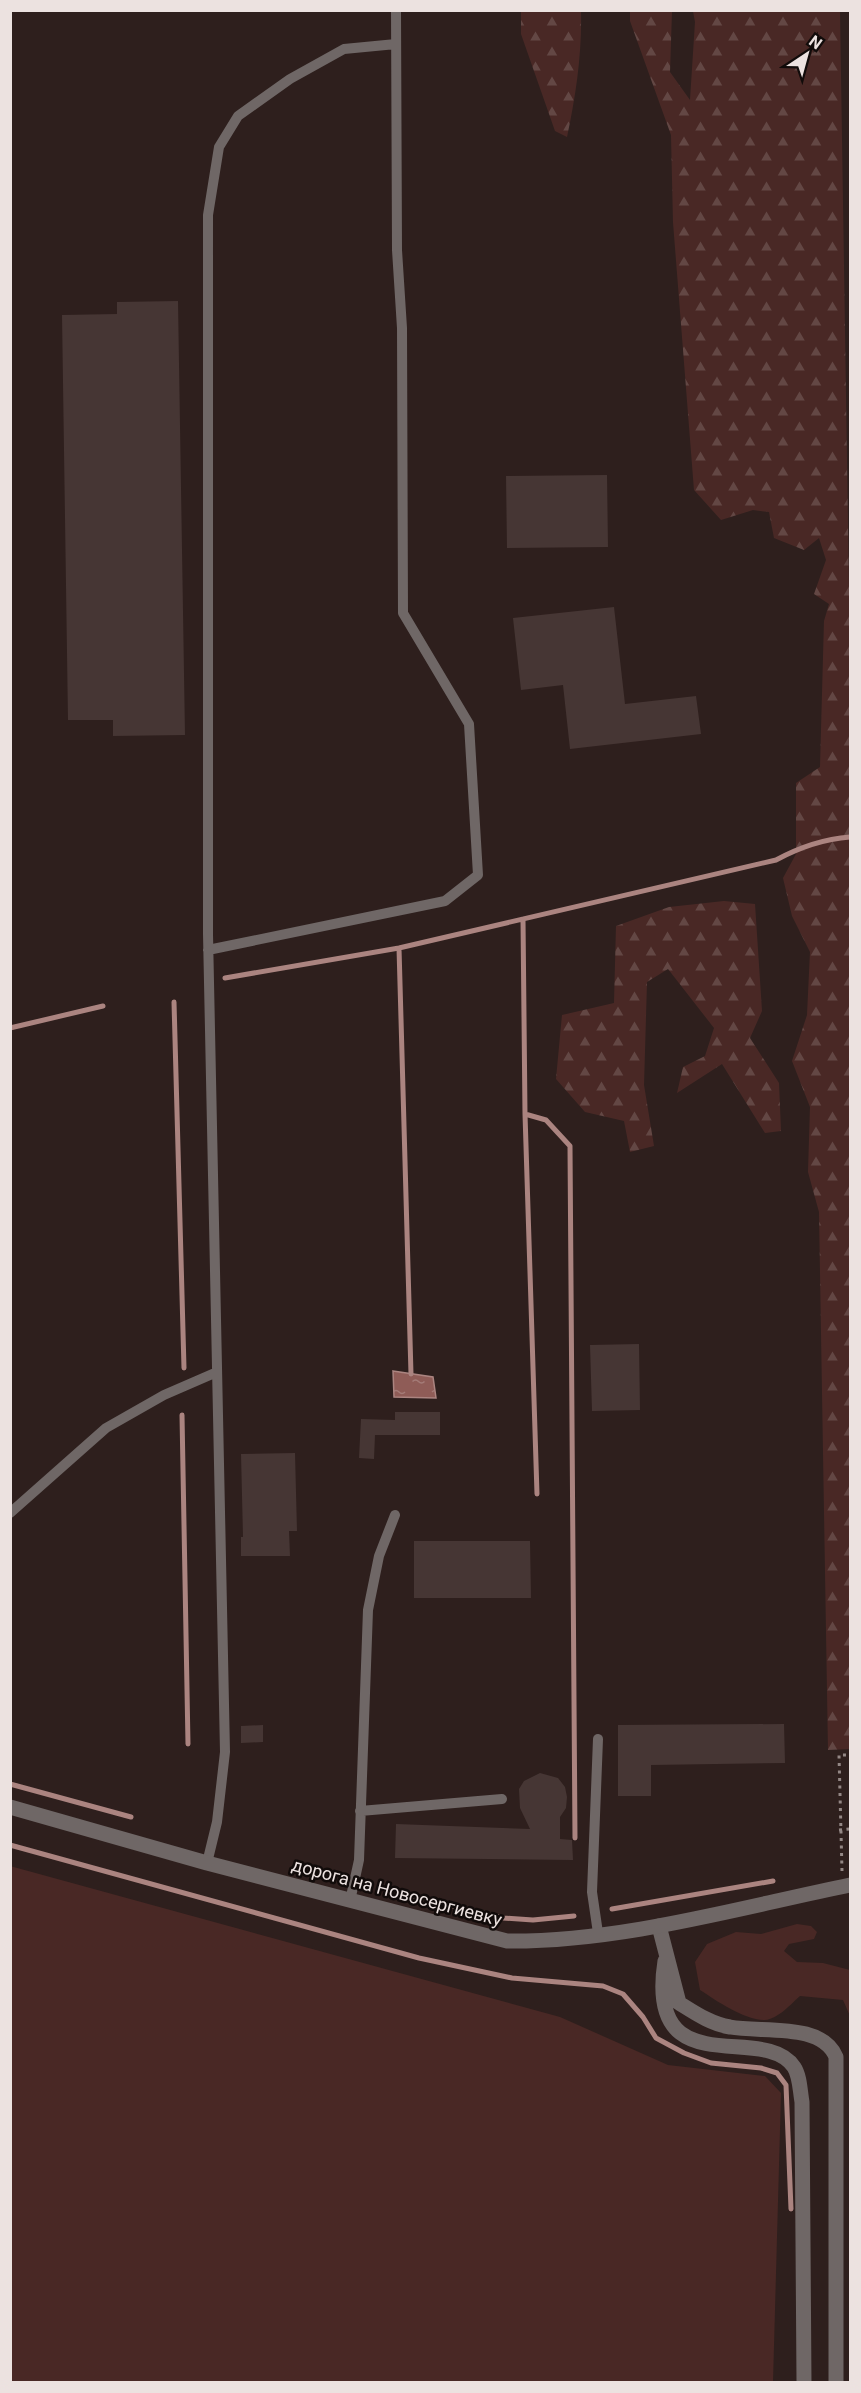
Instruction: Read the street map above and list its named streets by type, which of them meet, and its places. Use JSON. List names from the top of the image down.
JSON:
{
  "streets": {
    "street": ["дорога на Новосергиевку"]
  },
  "north": "top right"
}
